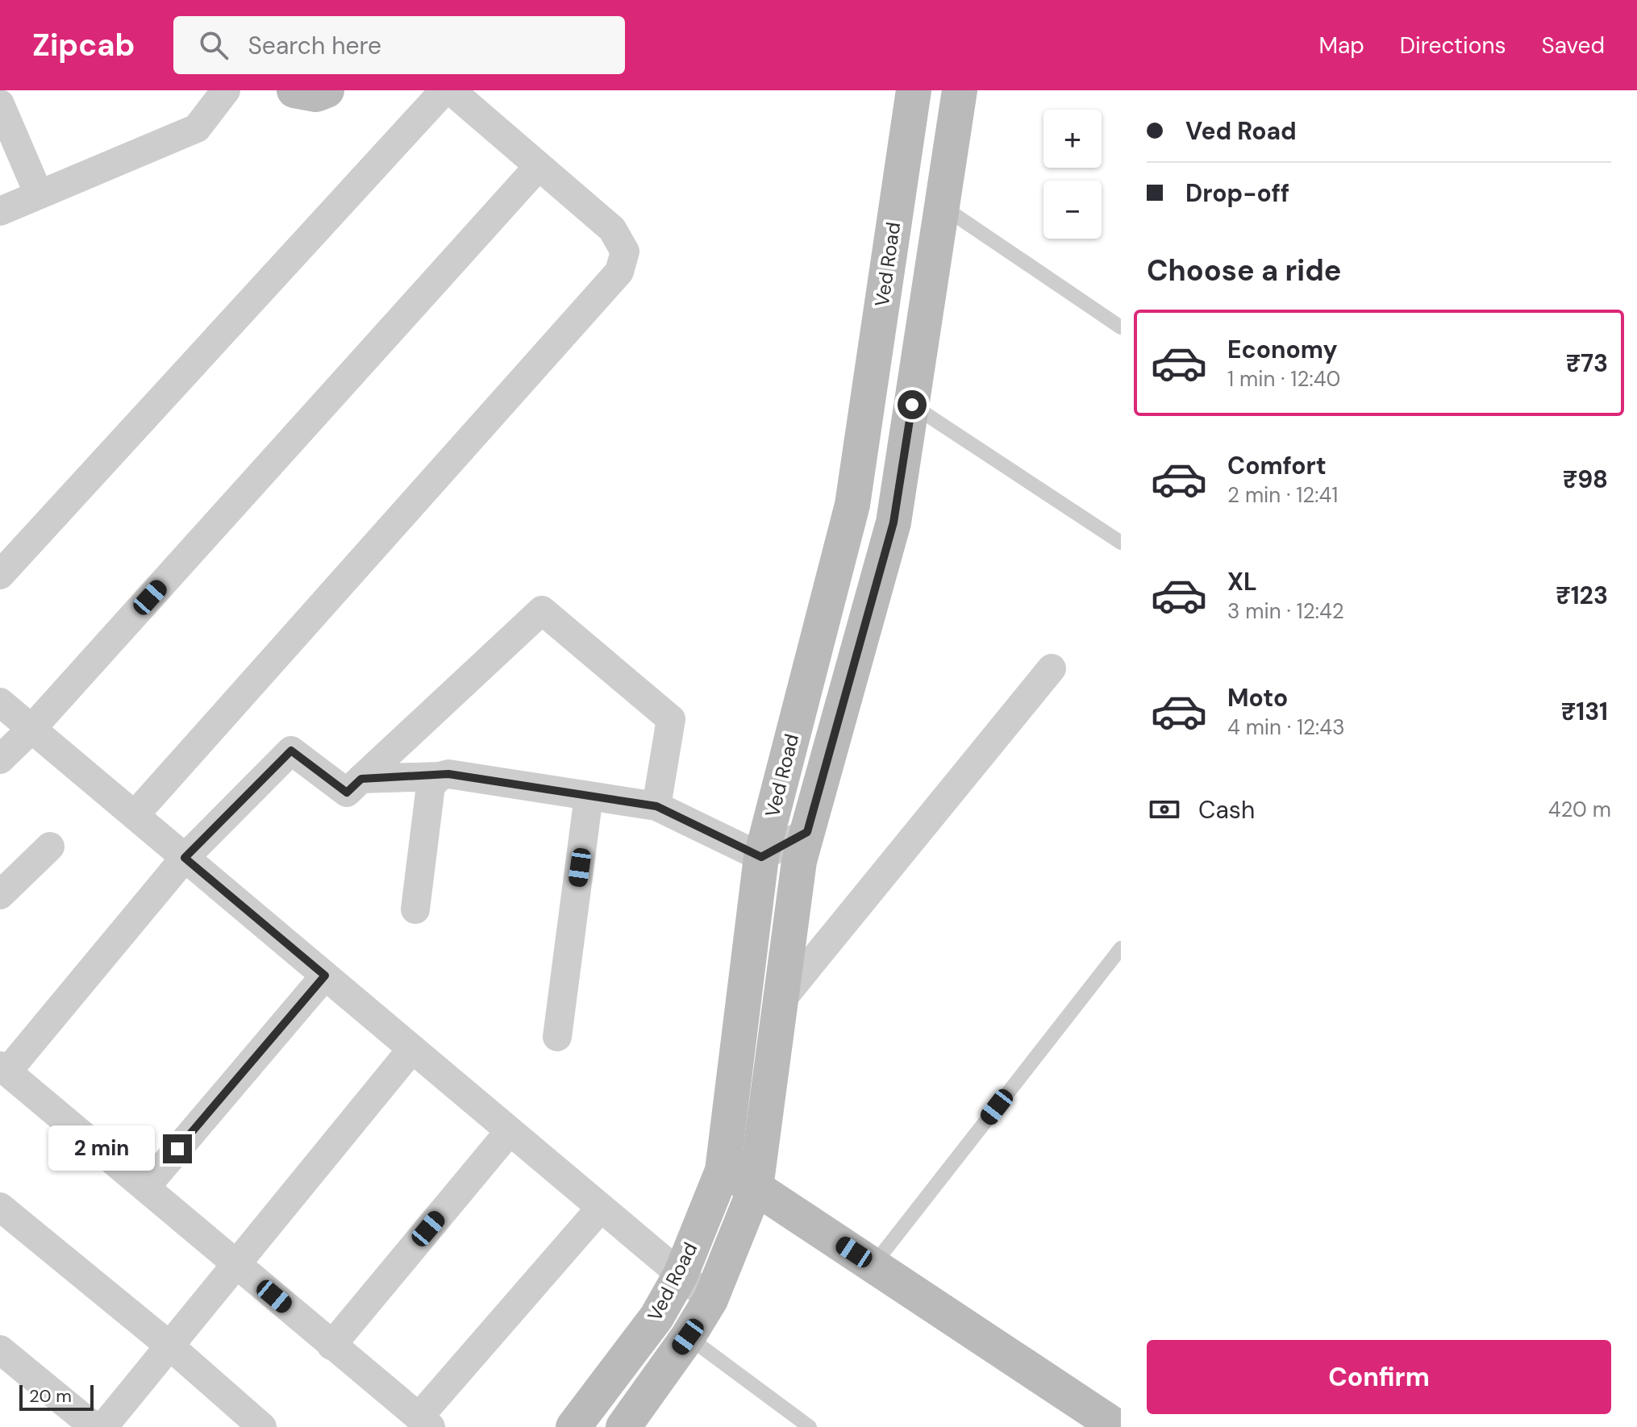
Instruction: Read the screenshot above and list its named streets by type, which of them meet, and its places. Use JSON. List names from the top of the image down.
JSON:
{
  "streets": {
    "main road": ["Ved Road"]
  },
  "scale_bar": "20 m",
  "page": {
    "header": "Zipcab",
    "search": "Search here",
    "nav": ["Map", "Directions", "Saved"],
    "banner": ["Ved Road", "Drop-off"],
    "map_buttons": ["+", "−"],
    "heading": "Choose a ride",
    "list": [
      {
        "name": "Economy",
        "note": "1 min · 12:40",
        "value": "₹73"
      },
      {
        "name": "Comfort",
        "note": "2 min · 12:41",
        "value": "₹98"
      },
      {
        "name": "XL",
        "note": "3 min · 12:42",
        "value": "₹123"
      },
      {
        "name": "Moto",
        "note": "4 min · 12:43",
        "value": "₹131"
      }
    ],
    "pay": ["Cash", "420 m"],
    "bubble": "2 min",
    "buttons": "Confirm",
    "scale": "20 m"
  }
}
